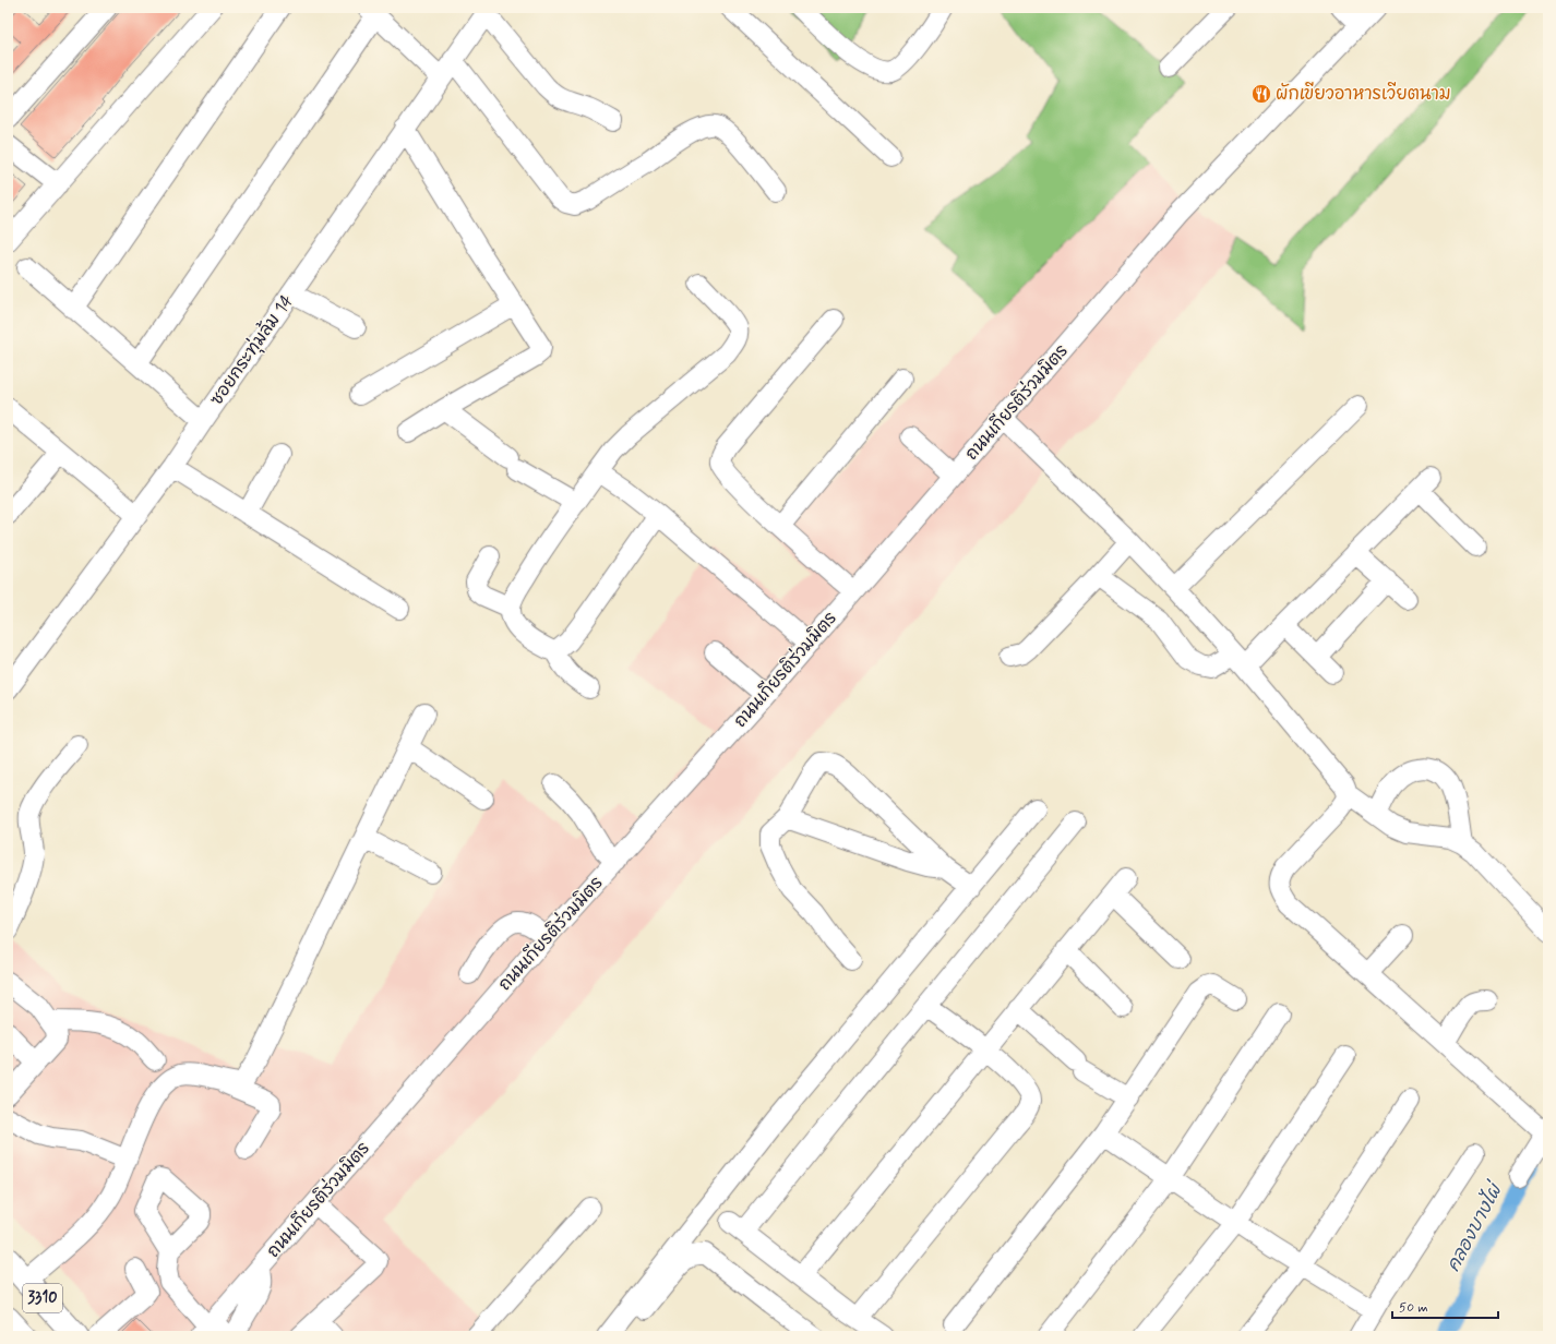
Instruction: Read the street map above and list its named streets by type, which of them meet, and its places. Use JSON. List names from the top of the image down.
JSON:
{
  "streets": {
    "main road": ["3310"],
    "street": ["ซอยกระทุ่มล้ม 14", "ถนนเกียรติร่วมมิตร"]
  },
  "water": ["คลองบางไผ่"],
  "places": {
    "restaurant": ["ผักเขียวอาหารเวียตนาม"]
  },
  "scale_bar": "50 m"
}
